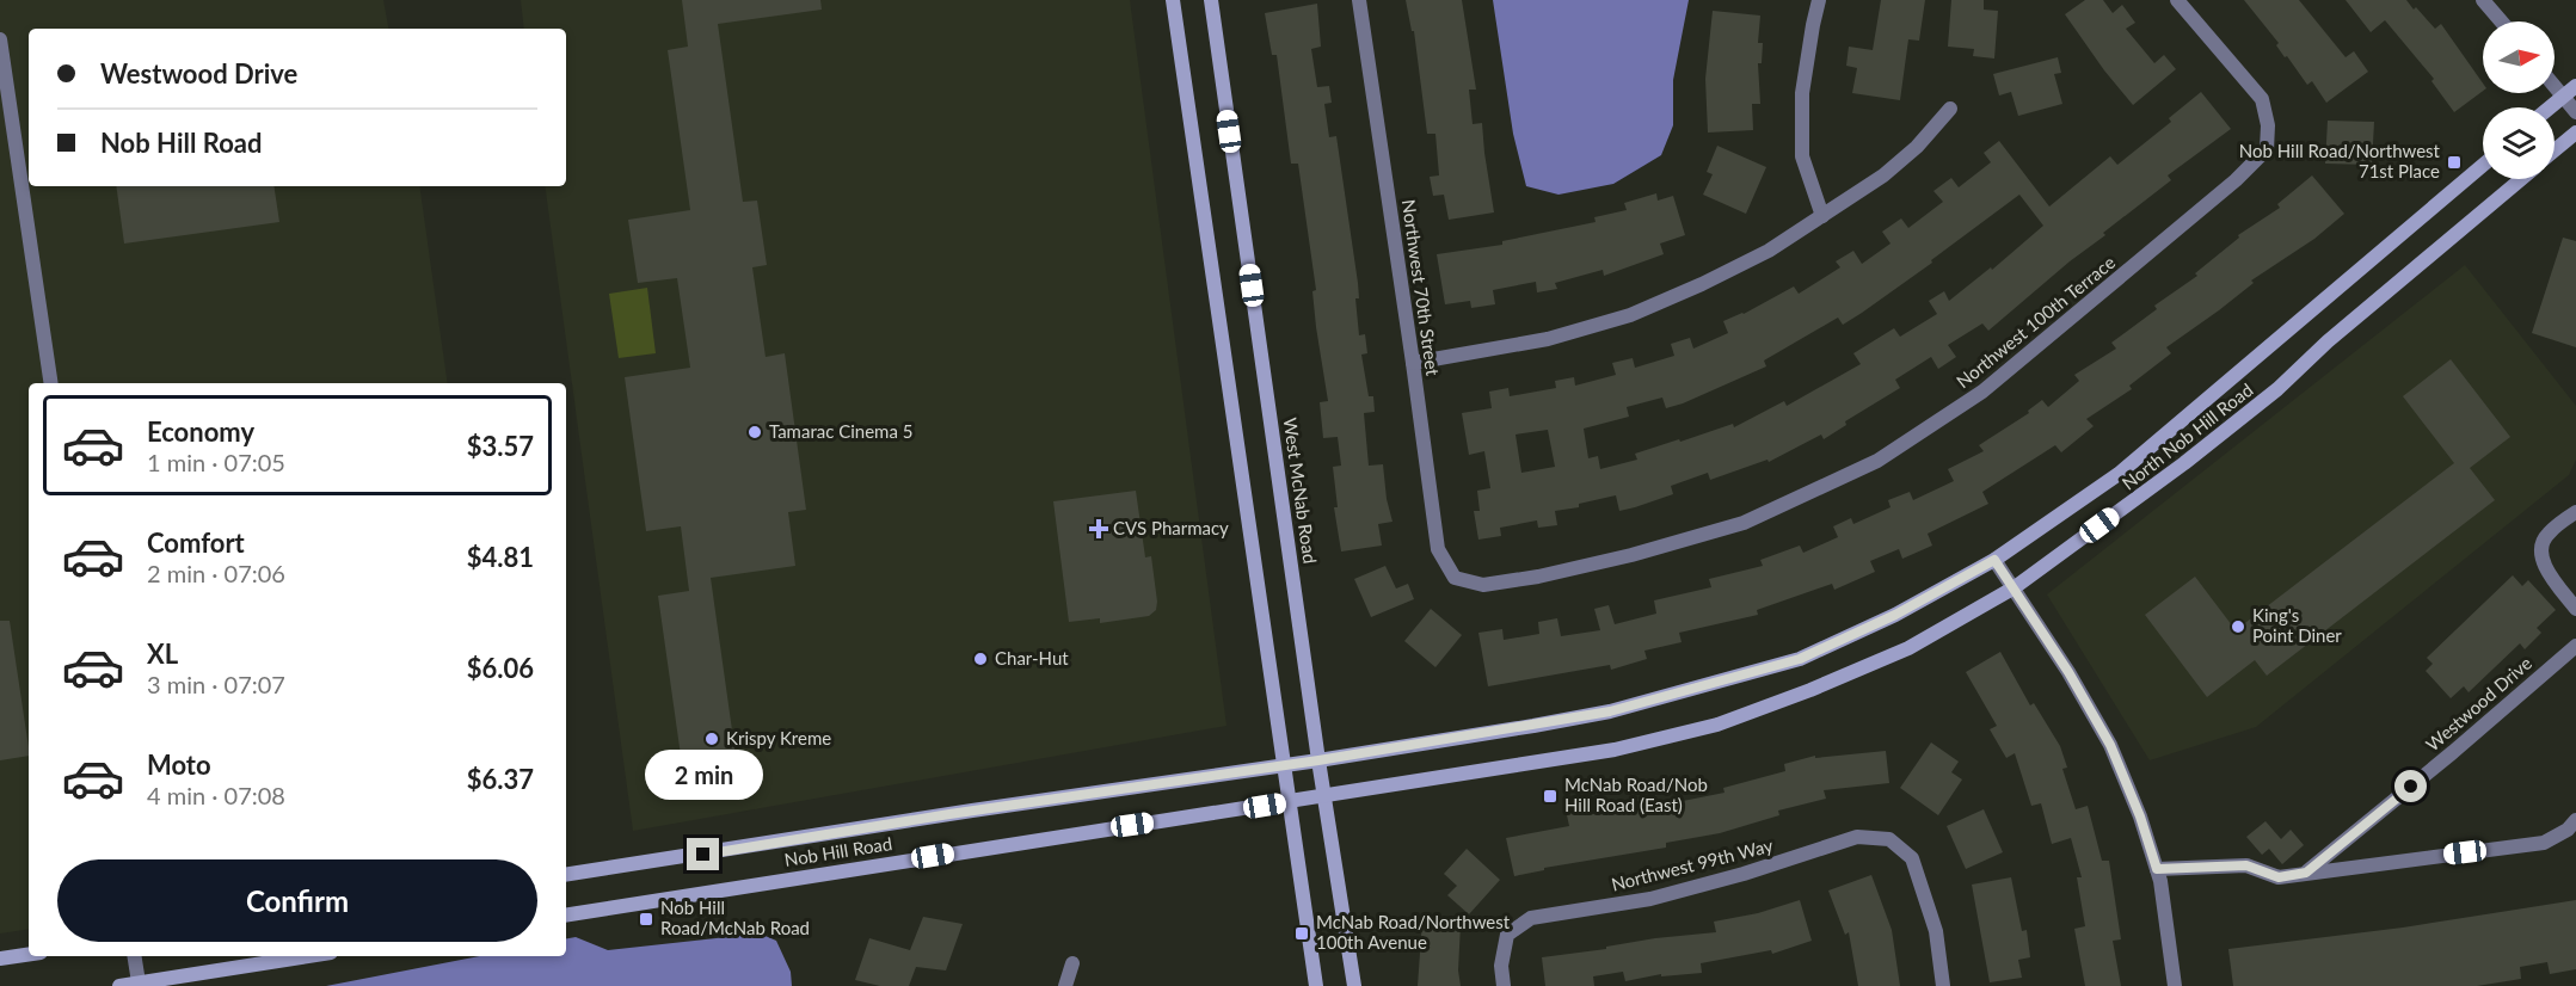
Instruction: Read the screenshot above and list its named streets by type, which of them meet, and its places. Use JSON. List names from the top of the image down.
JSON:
{
  "streets": {
    "main road": ["North Nob Hill Road", "West McNab Road", "Nob Hill Road"],
    "street": [
      "Northwest 70th Street",
      "Northwest 100th Terrace",
      "Westwood Drive",
      "Northwest 99th Way"
    ]
  },
  "crossings": [
    ["Northwest 70th Street", "Northwest 100th Terrace"],
    ["North Nob Hill Road", "West McNab Road"],
    ["North Nob Hill Road", "Nob Hill Road"],
    ["West McNab Road", "Nob Hill Road"]
  ],
  "places": {
    "transit": [
      "Nob Hill Road/Northwest 71st Place",
      "McNab Road/Nob Hill Road (East)",
      "Nob Hill Road/McNab Road",
      "McNab Road/Northwest 100th Avenue"
    ],
    "other": [
      "Tamarac Cinema 5",
      "King's Point Diner",
      "Char-Hut",
      "Krispy Kreme"
    ],
    "health": ["CVS Pharmacy"]
  },
  "north": "right",
  "page": {
    "banner": ["Westwood Drive", "Nob Hill Road"],
    "list": [
      {
        "name": "Economy",
        "note": "1 min · 07:05",
        "value": "$3.57"
      },
      {
        "name": "Comfort",
        "note": "2 min · 07:06",
        "value": "$4.81"
      },
      {
        "name": "XL",
        "note": "3 min · 07:07",
        "value": "$6.06"
      },
      {
        "name": "Moto",
        "note": "4 min · 07:08",
        "value": "$6.37"
      }
    ],
    "bubble": "2 min",
    "buttons": "Confirm"
  }
}
